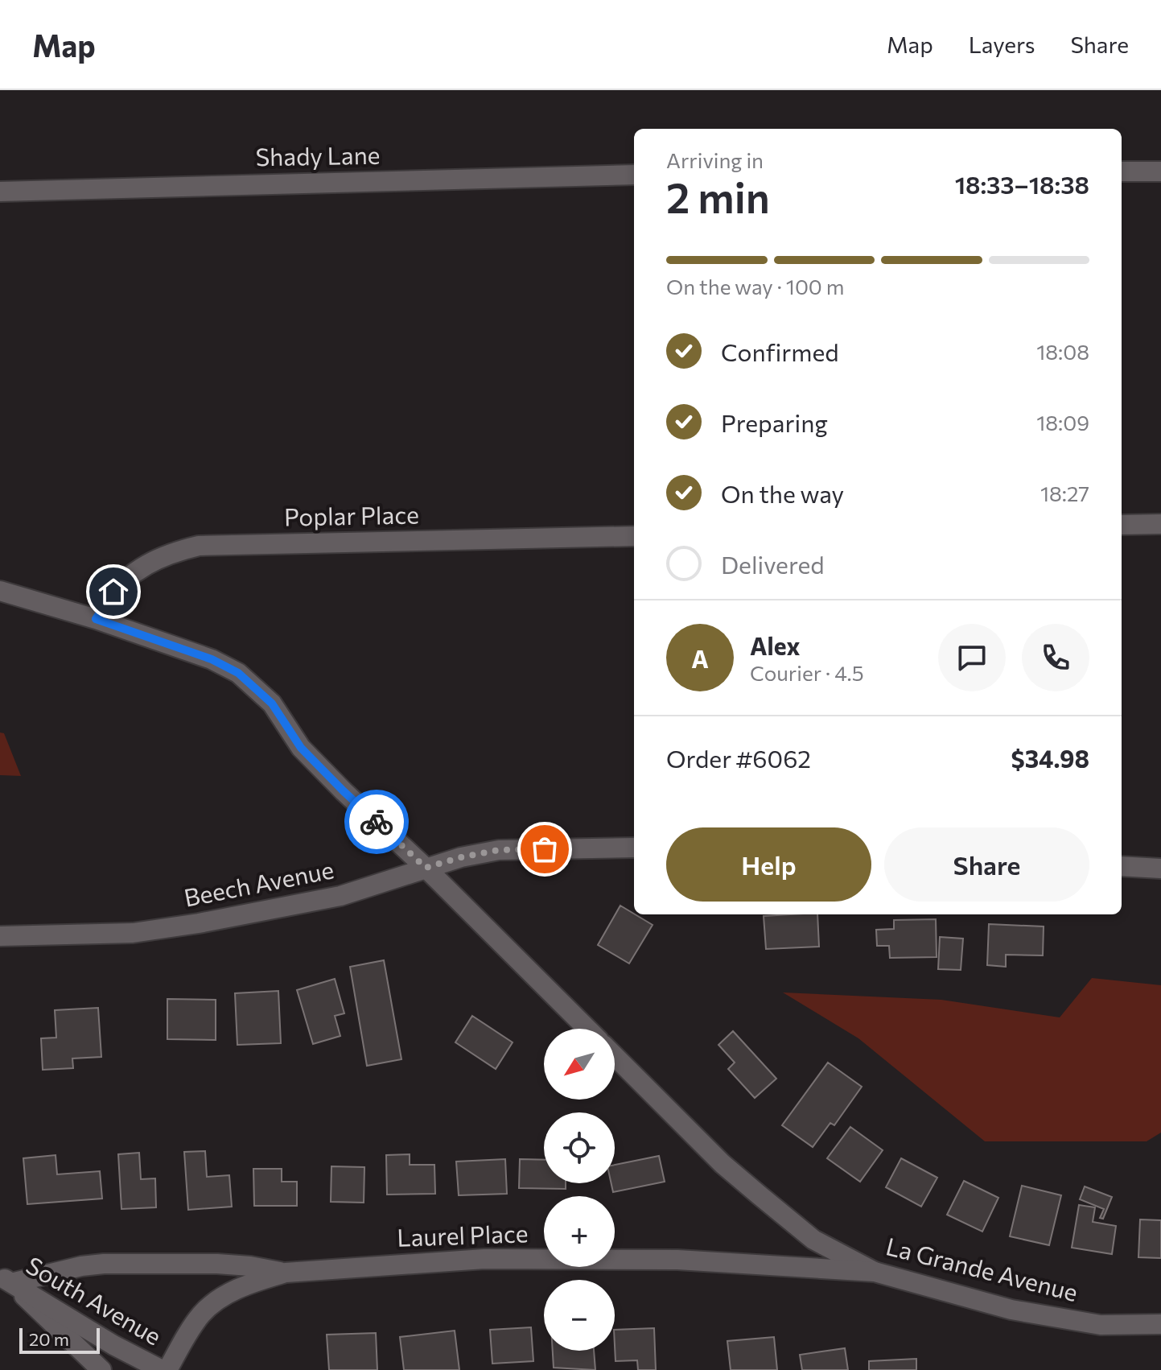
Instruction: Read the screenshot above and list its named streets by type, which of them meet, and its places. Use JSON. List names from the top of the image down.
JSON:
{
  "streets": {
    "street": [
      "Shady Lane",
      "Poplar Place",
      "Beech Avenue",
      "Laurel Place",
      "La Grande Avenue",
      "South Avenue"
    ]
  },
  "crossings": [
    ["Laurel Place", "La Grande Avenue"],
    ["Laurel Place", "South Avenue"]
  ],
  "scale_bar": "20 m",
  "north": "bottom left",
  "page": {
    "header": "Map",
    "nav": ["Map", "Layers", "Share"],
    "heading": ["2 min", "Arriving in", "18:33–18:38"],
    "panel": [
      "Alex",
      "Courier · 4.5",
      "Order #6062",
      "$34.98"
    ],
    "bar": "On the way · 100 m",
    "list": [
      ["Confirmed", "18:08"],
      ["Preparing", "18:09"],
      ["On the way", "18:27"],
      "Delivered"
    ],
    "round": "A",
    "buttons": ["Help", "Share"],
    "map_buttons": ["+", "−"],
    "scale": "20 m"
  }
}
